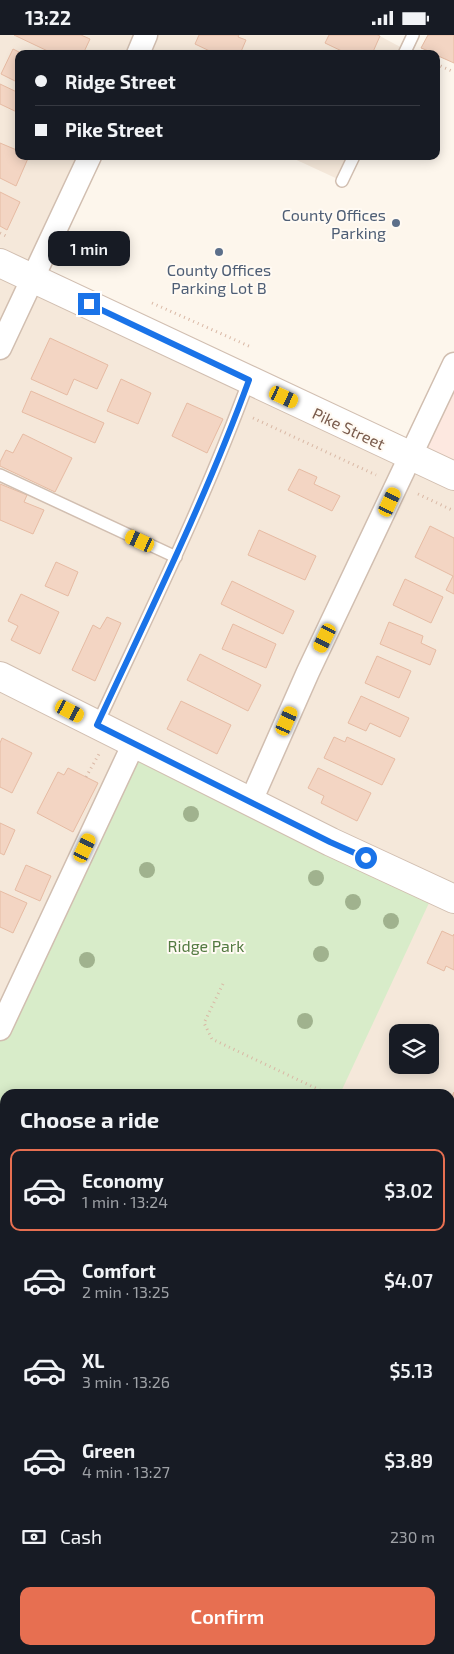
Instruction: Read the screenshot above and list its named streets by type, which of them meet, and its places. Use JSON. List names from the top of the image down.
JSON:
{
  "streets": {
    "street": ["Pike Street"]
  },
  "parks": ["Ridge Park"],
  "places": ["County Offices Parking", "County Offices Parking Lot B"],
  "page": {
    "status": "13:22",
    "banner": ["Ridge Street", "Pike Street"],
    "bubble": "1 min",
    "heading": "Choose a ride",
    "list": [
      {
        "name": "Economy",
        "note": "1 min · 13:24",
        "value": "$3.02"
      },
      {
        "name": "Comfort",
        "note": "2 min · 13:25",
        "value": "$4.07"
      },
      {
        "name": "XL",
        "note": "3 min · 13:26",
        "value": "$5.13"
      },
      {
        "name": "Green",
        "note": "4 min · 13:27",
        "value": "$3.89"
      }
    ],
    "pay": ["Cash", "230 m"],
    "buttons": "Confirm"
  }
}
